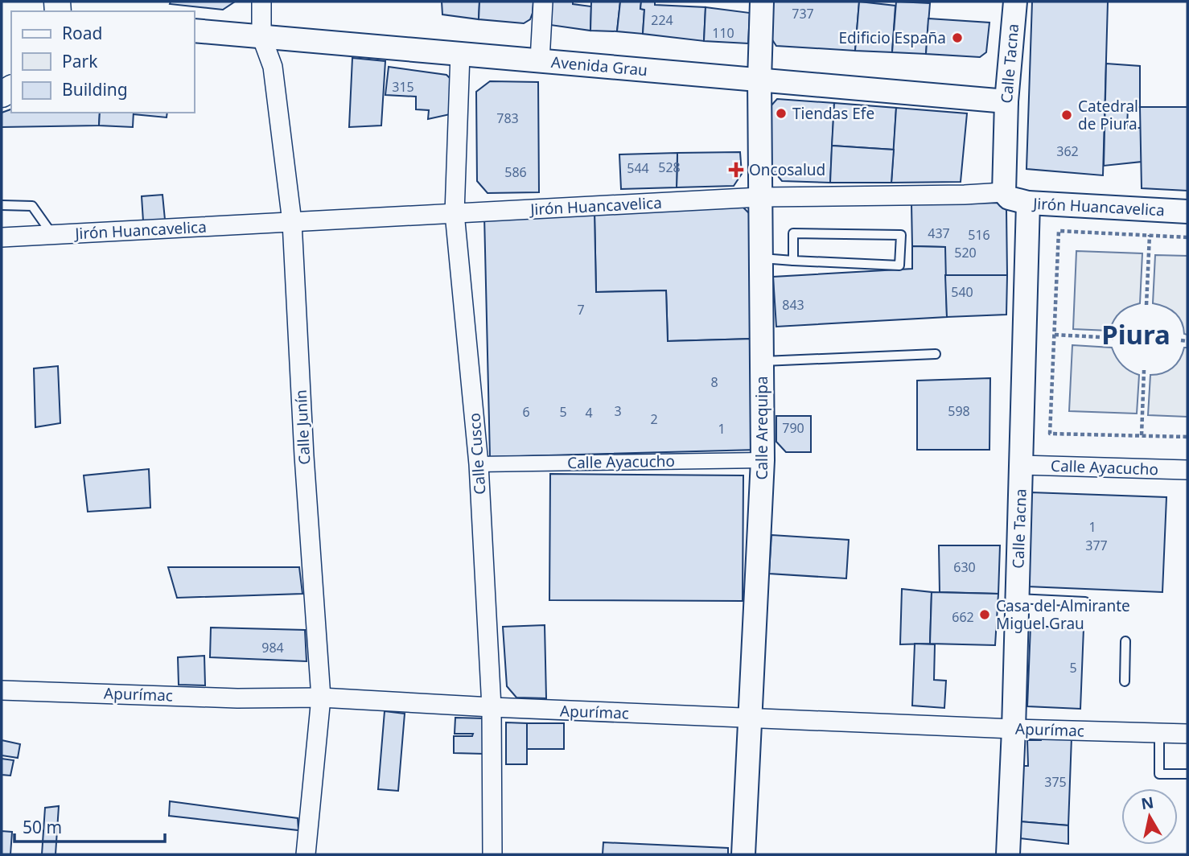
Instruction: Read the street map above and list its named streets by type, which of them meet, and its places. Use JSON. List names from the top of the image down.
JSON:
{
  "streets": {
    "street": [
      "Calle Tacna",
      "Avenida Grau",
      "Jirón Huancavelica",
      "Calle Junín",
      "Calle Arequipa",
      "Calle Cusco",
      "Calle Ayacucho",
      "Apurímac"
    ]
  },
  "crossings": [
    ["Calle Tacna", "Avenida Grau"],
    ["Calle Tacna", "Jirón Huancavelica"],
    ["Calle Tacna", "Calle Ayacucho"],
    ["Calle Tacna", "Apurímac"],
    ["Avenida Grau", "Calle Junín"],
    ["Avenida Grau", "Calle Arequipa"],
    ["Avenida Grau", "Calle Cusco"],
    ["Jirón Huancavelica", "Calle Junín"],
    ["Jirón Huancavelica", "Calle Arequipa"],
    ["Jirón Huancavelica", "Calle Cusco"],
    ["Calle Junín", "Apurímac"],
    ["Calle Arequipa", "Calle Ayacucho"],
    ["Calle Arequipa", "Apurímac"],
    ["Calle Cusco", "Calle Ayacucho"],
    ["Calle Cusco", "Apurímac"]
  ],
  "districts": ["Piura"],
  "places": {
    "other": [
      "Edificio España",
      "Tiendas Efe",
      "Catedral de Piura",
      "Casa del Almirante Miguel Grau"
    ],
    "health": ["Oncosalud"]
  },
  "house_numbers": [
    "737",
    "224",
    "110",
    "315",
    "783",
    "362",
    "528",
    "544",
    "586",
    "437",
    "516",
    "520",
    "540",
    "843",
    "7",
    "8",
    "3",
    "598",
    "6",
    "5",
    "4",
    "2",
    "790",
    "1",
    "1",
    "377",
    "630",
    "662",
    "984",
    "5",
    "375"
  ],
  "legend": ["Road", "Park", "Building"],
  "scale_bar": "50 m",
  "north": "top"
}
